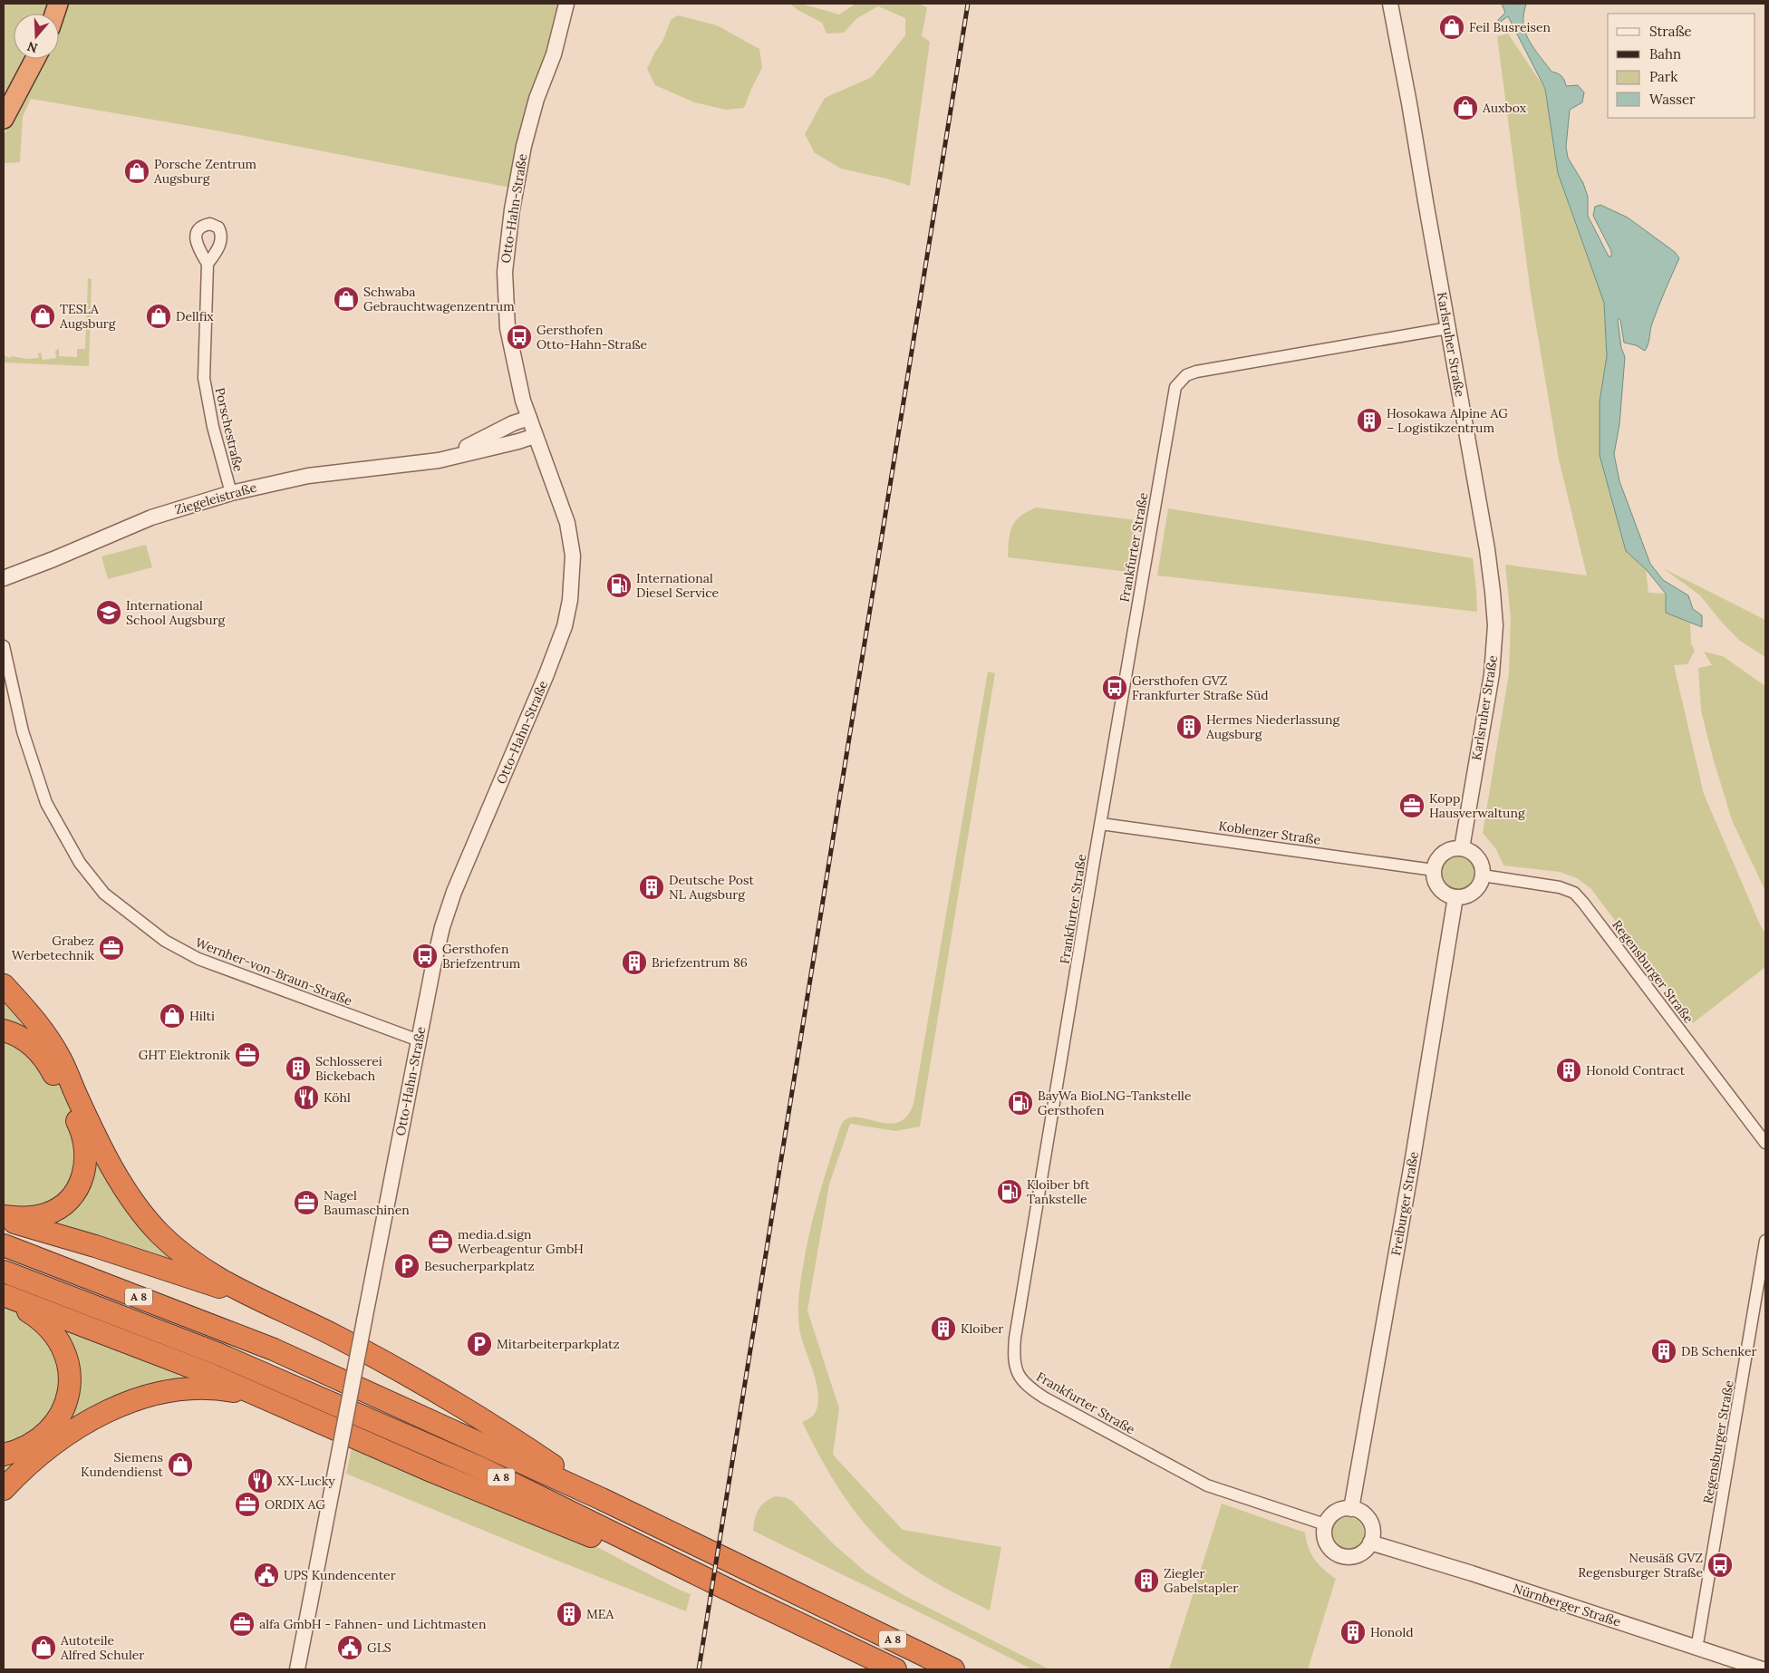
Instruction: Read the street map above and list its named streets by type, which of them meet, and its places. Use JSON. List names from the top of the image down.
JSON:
{
  "streets": {
    "highway": ["A 8"],
    "street": [
      "Otto-Hahn-Straße",
      "Karlsruher Straße",
      "Porschestraße",
      "Ziegeleistraße",
      "Frankfurter Straße",
      "Koblenzer Straße",
      "Wernher-von-Braun-Straße",
      "Regensburger Straße",
      "Freiburger Straße",
      "Nürnberger Straße"
    ]
  },
  "crossings": [
    ["Otto-Hahn-Straße", "Ziegeleistraße"],
    ["Otto-Hahn-Straße", "Wernher-von-Braun-Straße"],
    ["Karlsruher Straße", "Frankfurter Straße"],
    ["Karlsruher Straße", "Koblenzer Straße"],
    ["Karlsruher Straße", "Regensburger Straße"],
    ["Karlsruher Straße", "Freiburger Straße"],
    ["Porschestraße", "Ziegeleistraße"],
    ["Frankfurter Straße", "Koblenzer Straße"],
    ["Frankfurter Straße", "Freiburger Straße"],
    ["Frankfurter Straße", "Nürnberger Straße"],
    ["Koblenzer Straße", "Regensburger Straße"],
    ["Koblenzer Straße", "Freiburger Straße"],
    ["Regensburger Straße", "Freiburger Straße"],
    ["Regensburger Straße", "Nürnberger Straße"],
    ["Freiburger Straße", "Nürnberger Straße"]
  ],
  "places": {
    "shop": [
      "Feil Busreisen",
      "Auxbox",
      "Porsche Zentrum Augsburg",
      "Schwaba Gebrauchtwagenzentrum",
      "TESLA Augsburg",
      "Dellfix",
      "Hilti",
      "Siemens Kundendienst",
      "Autoteile Alfred Schuler"
    ],
    "bus stop": [
      "Gersthofen Otto-Hahn-Straße",
      "Gersthofen GVZ Frankfurter Straße Süd",
      "Gersthofen Briefzentrum",
      "Neusäß GVZ Regensburger Straße"
    ],
    "building": [
      "Hosokawa Alpine AG – Logistikzentrum",
      "Hermes Niederlassung Augsburg",
      "Deutsche Post NL Augsburg",
      "Briefzentrum 86",
      "Schlosserei Bickebach",
      "Honold Contract",
      "Kloiber",
      "DB Schenker",
      "Ziegler Gabelstapler",
      "MEA",
      "Honold"
    ],
    "fuel station": ["International Diesel Service", "BayWa BioLNG-Tankstelle Gersthofen", "Kloiber bft Tankstelle"],
    "school or university": ["International School Augsburg"],
    "office": [
      "Kopp Hausverwaltung",
      "Grabez Werbetechnik",
      "GHT Elektronik",
      "Nagel Baumaschinen",
      "media.d.sign Werbeagentur GmbH",
      "ORDIX AG",
      "alfa GmbH - Fahnen- und Lichtmasten"
    ],
    "restaurant": ["Köhl", "XX-Lucky"],
    "parking": ["Besucherparkplatz", "Mitarbeiterparkplatz"],
    "public building": ["UPS Kundencenter", "GLS"]
  },
  "legend": [
    "Straße",
    "Bahn",
    "Park",
    "Wasser"
  ],
  "north": "bottom"
}
